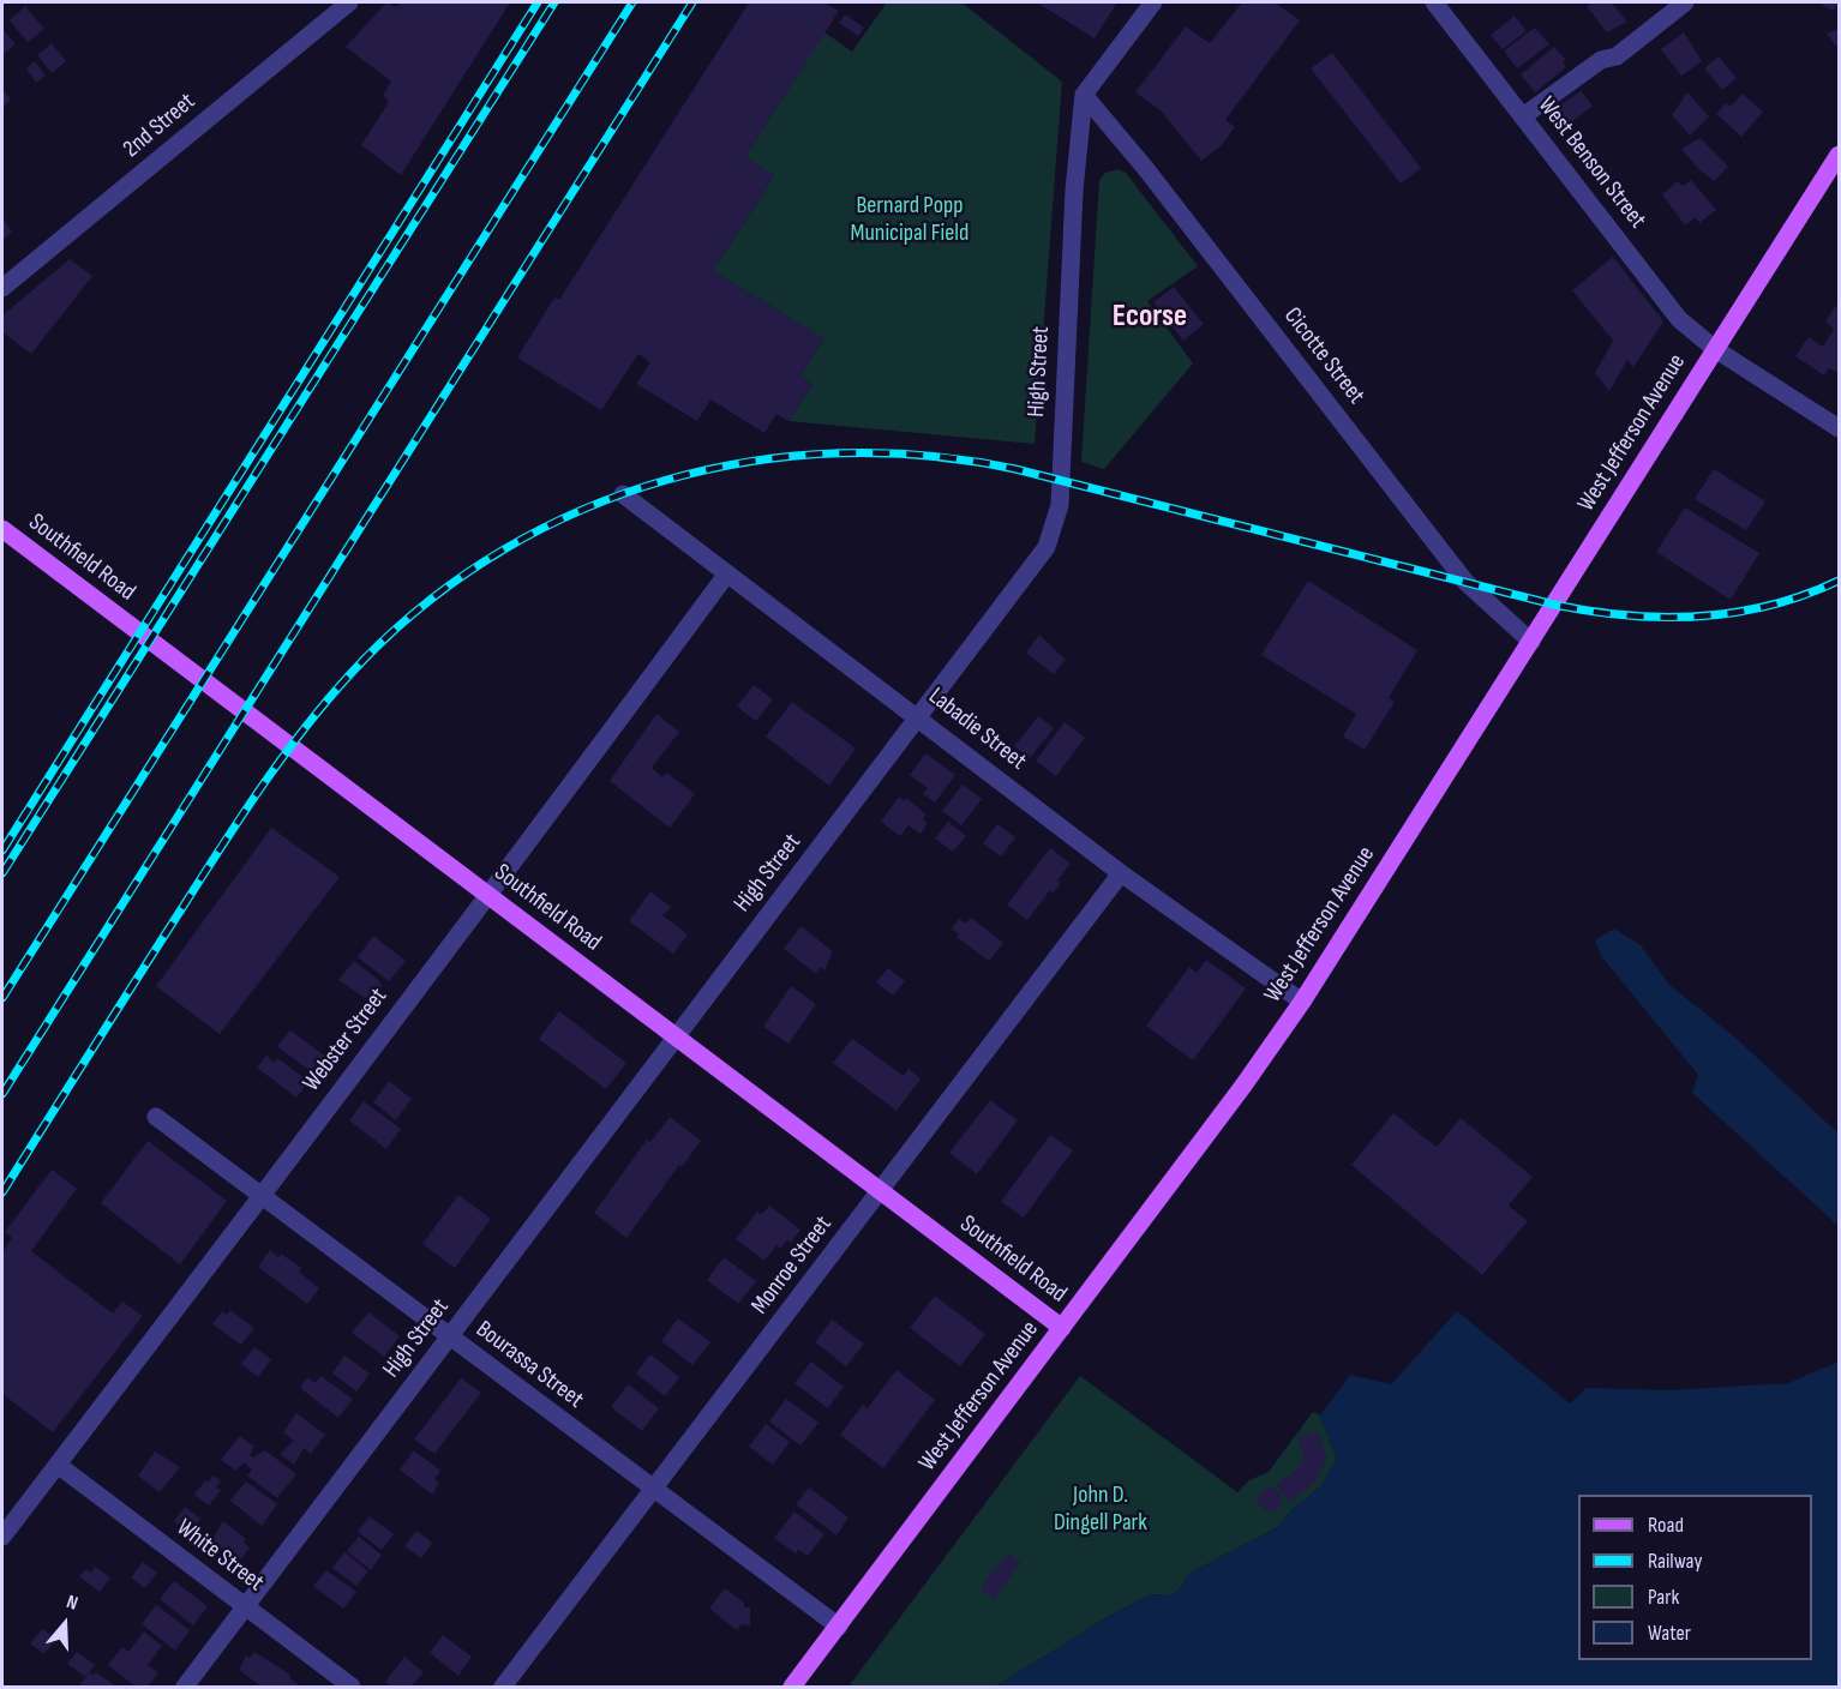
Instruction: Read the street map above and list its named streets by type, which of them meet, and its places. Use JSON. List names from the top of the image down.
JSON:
{
  "streets": {
    "main road": ["West Jefferson Avenue", "Southfield Road"],
    "street": [
      "2nd Street",
      "West Benson Street",
      "Cicotte Street",
      "High Street",
      "Labadie Street",
      "Webster Street",
      "Monroe Street",
      "Bourassa Street",
      "White Street"
    ]
  },
  "crossings": [
    ["West Benson Street", "West Jefferson Avenue"],
    ["Cicotte Street", "High Street"],
    ["Cicotte Street", "West Jefferson Avenue"],
    ["High Street", "Southfield Road"],
    ["High Street", "Labadie Street"],
    ["High Street", "Bourassa Street"],
    ["High Street", "White Street"],
    ["West Jefferson Avenue", "Southfield Road"],
    ["West Jefferson Avenue", "Labadie Street"],
    ["West Jefferson Avenue", "Bourassa Street"],
    ["Southfield Road", "Webster Street"],
    ["Southfield Road", "Monroe Street"],
    ["Labadie Street", "Webster Street"],
    ["Labadie Street", "Monroe Street"],
    ["Webster Street", "Bourassa Street"],
    ["Webster Street", "White Street"],
    ["Monroe Street", "Bourassa Street"]
  ],
  "districts": ["Ecorse"],
  "parks": ["Bernard Popp Municipal Field", "John D. Dingell Park"],
  "legend": [
    "Road",
    "Railway",
    "Park",
    "Water"
  ],
  "north": "top"
}
